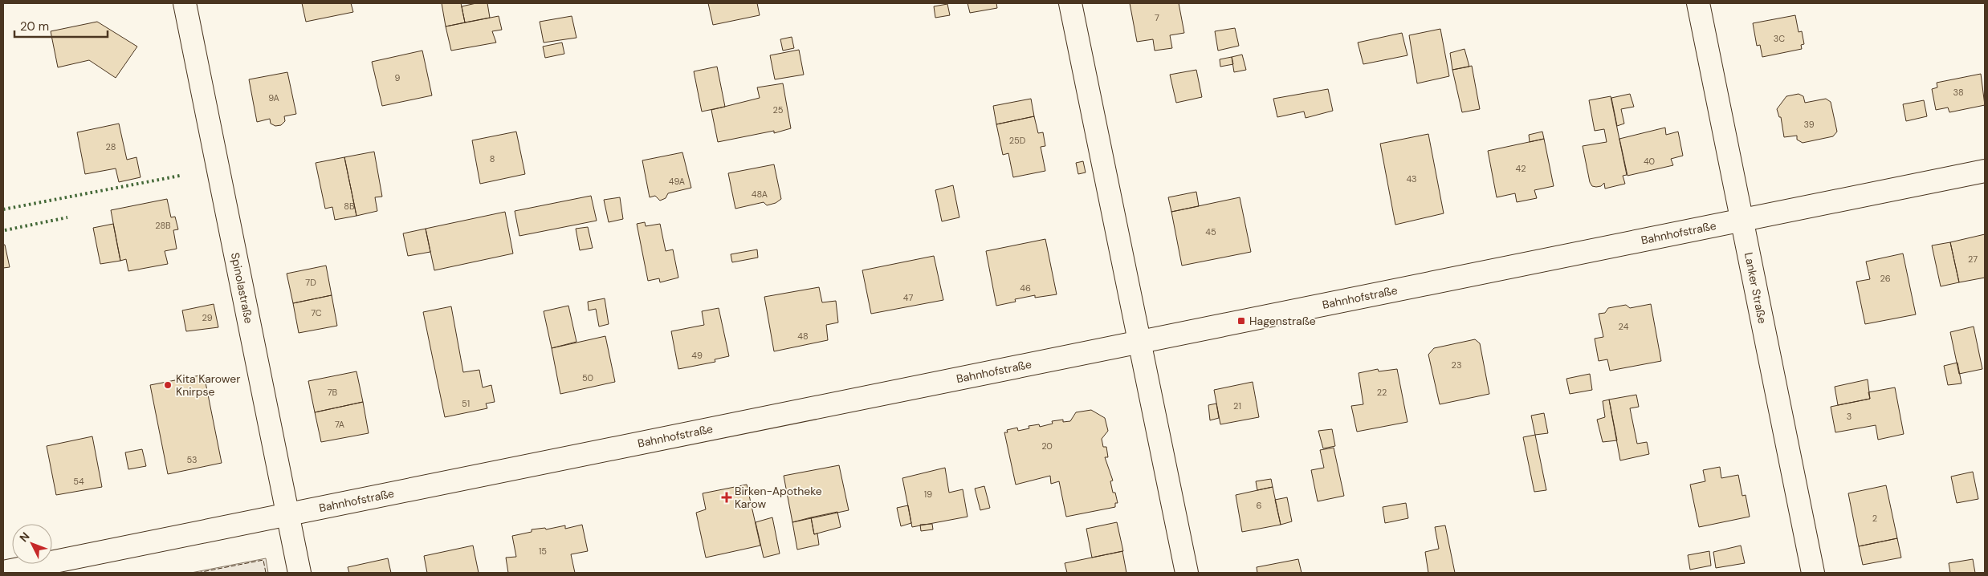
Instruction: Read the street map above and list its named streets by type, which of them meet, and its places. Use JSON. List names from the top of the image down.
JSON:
{
  "streets": {
    "main road": ["Bahnhofstraße", "Spinolastraße", "Lanker Straße"]
  },
  "crossings": [
    ["Bahnhofstraße", "Spinolastraße"],
    ["Bahnhofstraße", "Lanker Straße"]
  ],
  "places": {
    "transit": ["Hagenstraße"],
    "other": ["Kita Karower Knirpse"],
    "health": ["Birken-Apotheke Karow"]
  },
  "house_numbers": [
    "7",
    "3C",
    "9",
    "38",
    "9A",
    "25",
    "39",
    "25D",
    "28",
    "8",
    "40",
    "42",
    "43",
    "49A",
    "48A",
    "8B",
    "28B",
    "45",
    "27",
    "26",
    "7D",
    "46",
    "47",
    "7C",
    "29",
    "24",
    "48",
    "49",
    "23",
    "50",
    "7B",
    "22",
    "51",
    "21",
    "3",
    "7A",
    "20",
    "53",
    "54",
    "19",
    "6",
    "2",
    "15"
  ],
  "scale_bar": "20 m",
  "north": "top left"
}
